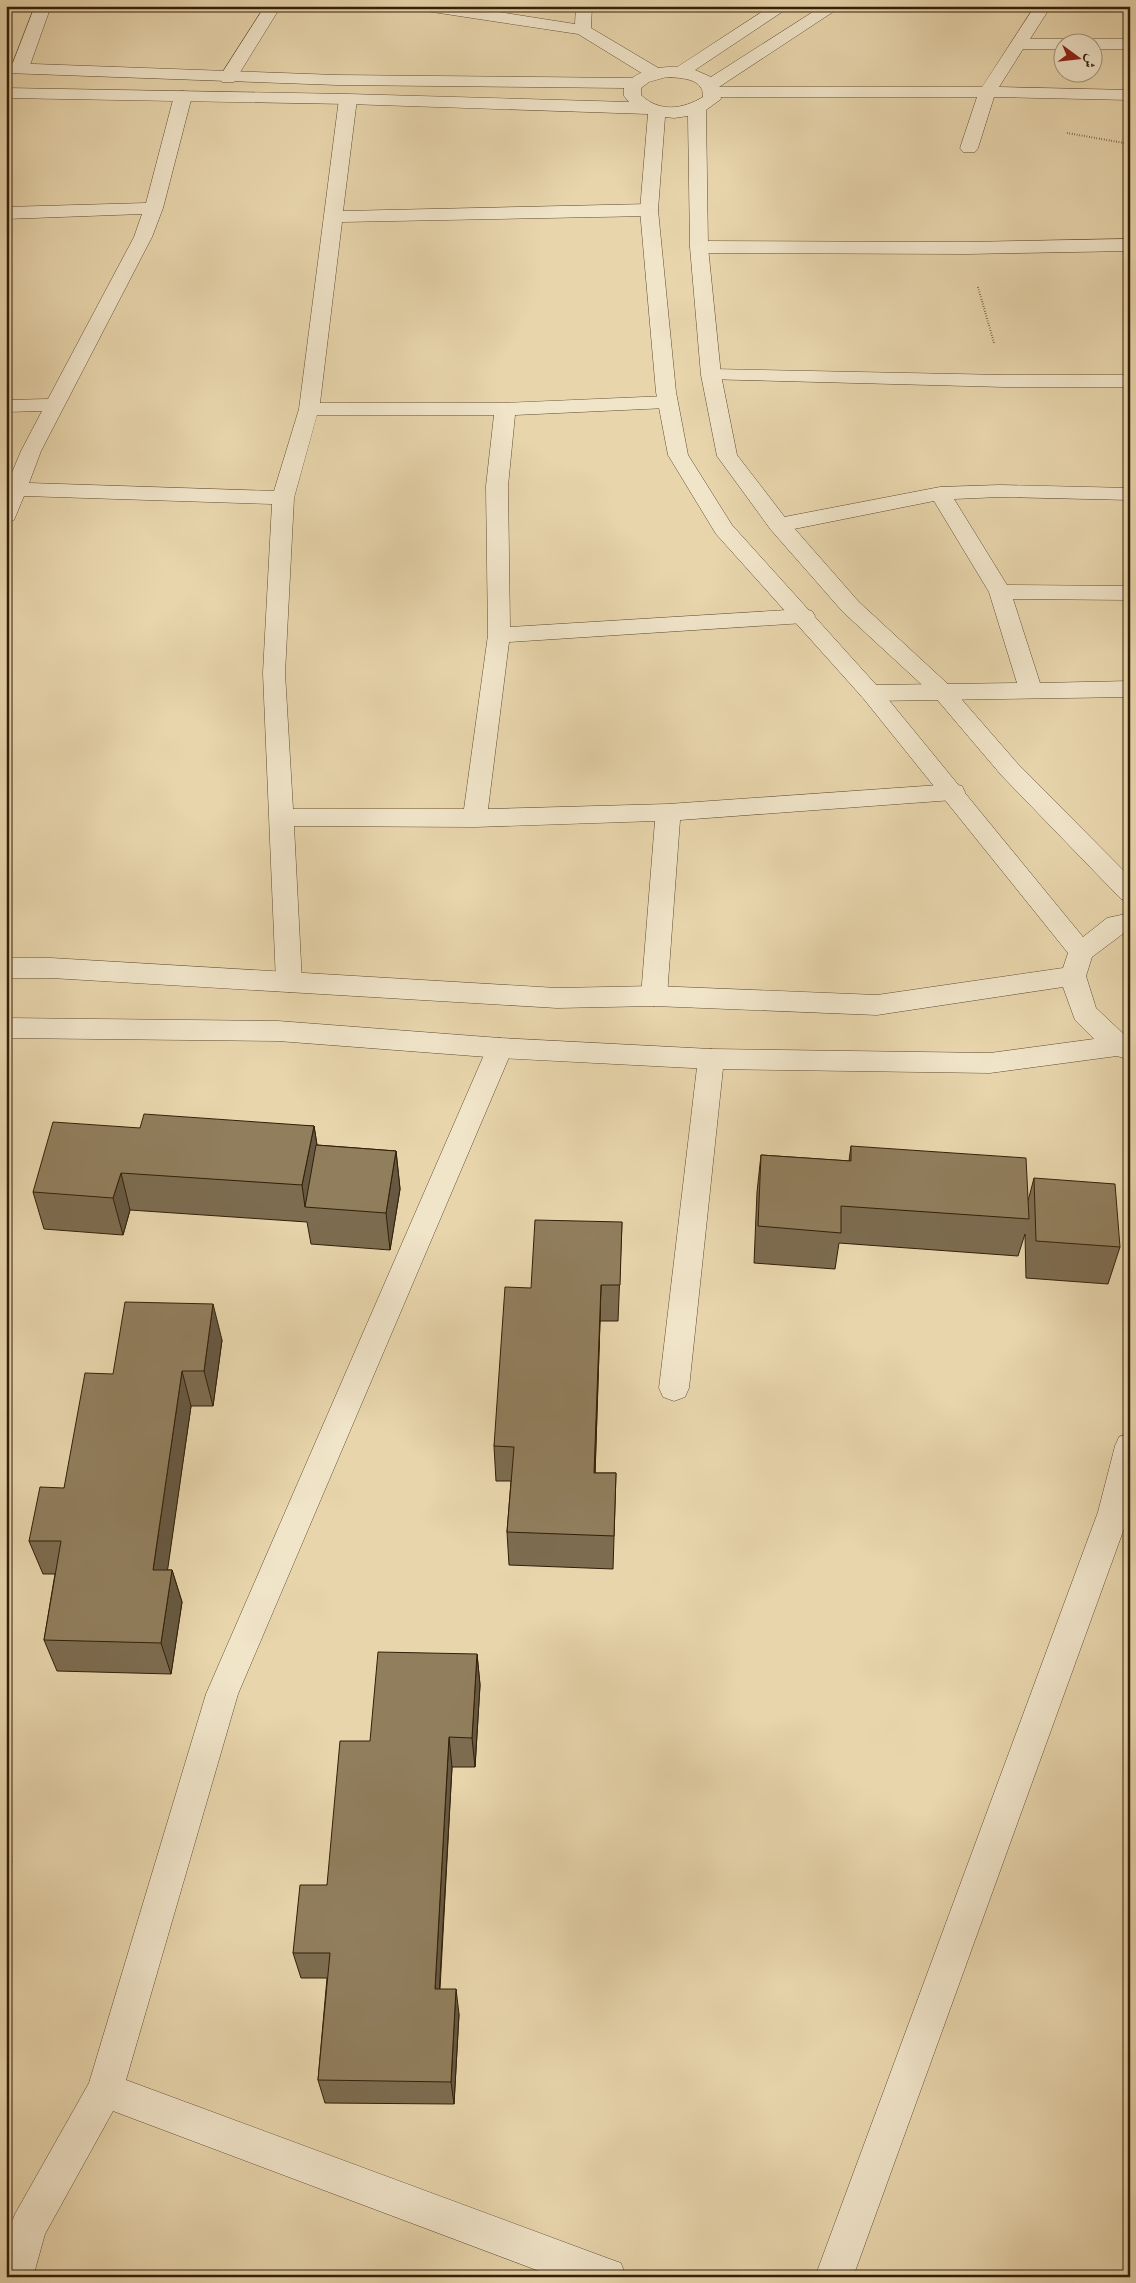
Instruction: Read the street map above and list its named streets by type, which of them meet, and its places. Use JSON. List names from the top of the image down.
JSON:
{
  "north": "right"
}
